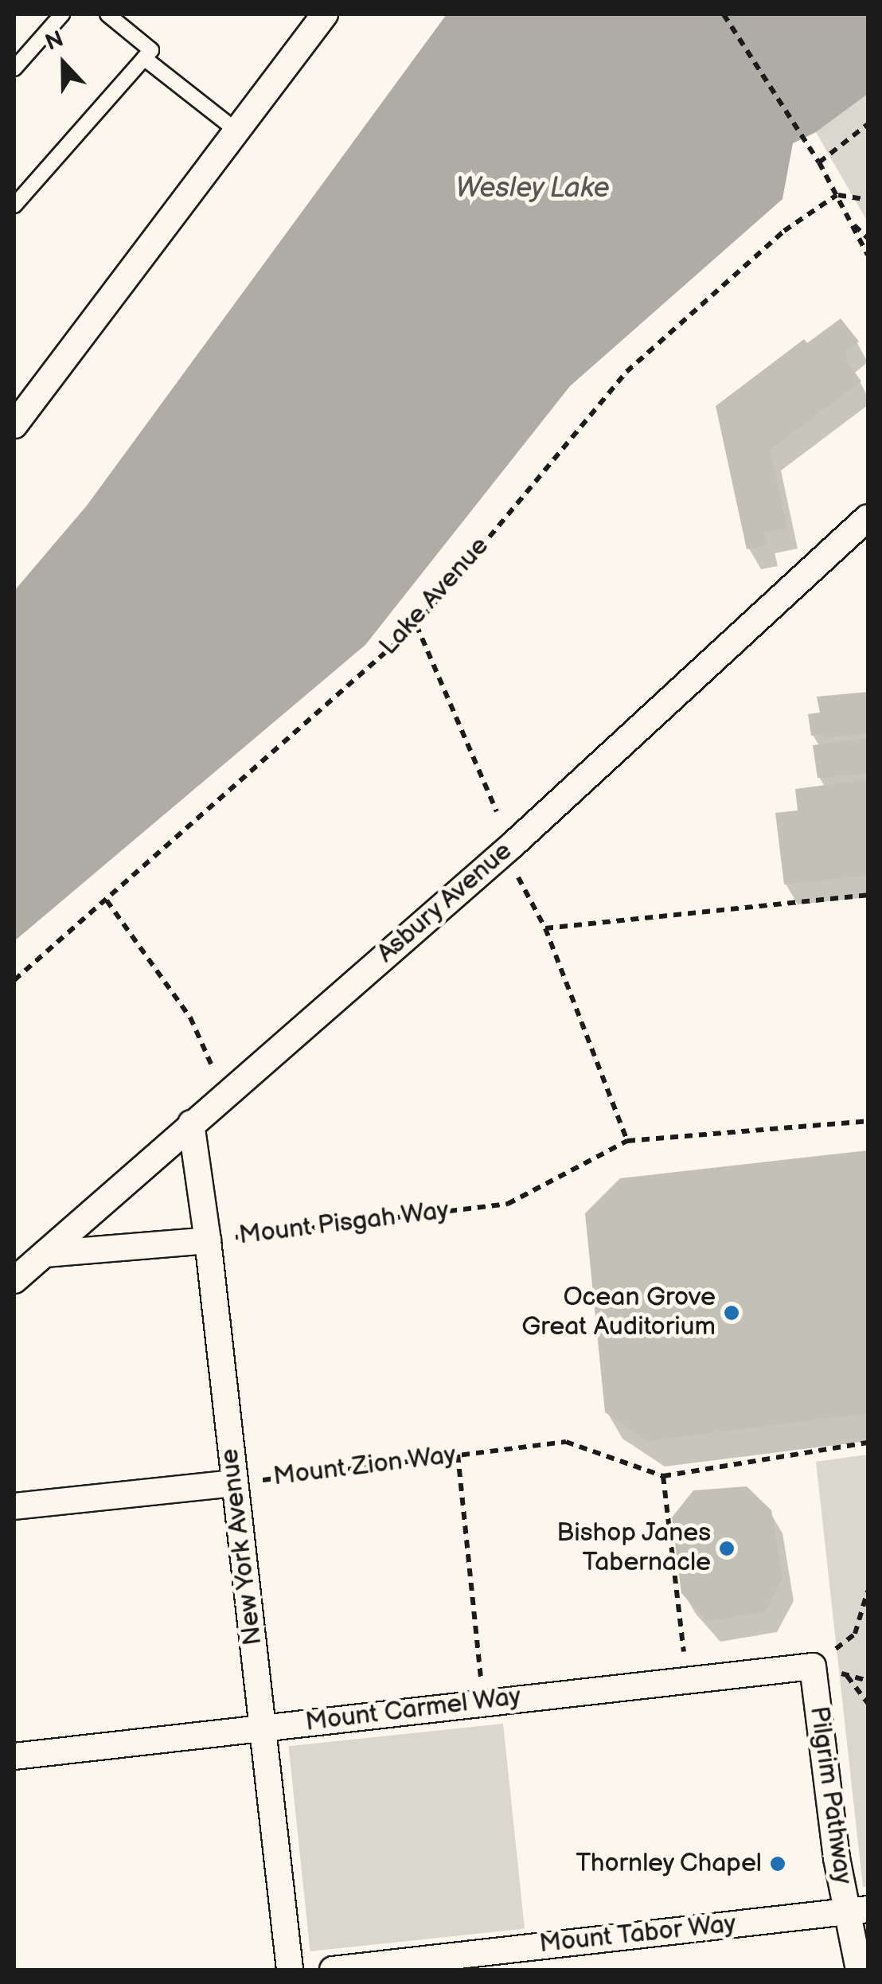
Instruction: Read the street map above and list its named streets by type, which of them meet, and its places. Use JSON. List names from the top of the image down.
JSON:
{
  "streets": {
    "street": [
      "Asbury Avenue",
      "Mount Pisgah Way",
      "New York Avenue",
      "Mount Carmel Way",
      "Pilgrim Pathway",
      "Mount Tabor Way"
    ],
    "path": ["Lake Avenue", "Mount Zion Way"]
  },
  "crossings": [
    ["Asbury Avenue", "Mount Pisgah Way"],
    ["Asbury Avenue", "New York Avenue"],
    ["Mount Pisgah Way", "New York Avenue"],
    ["Mount Zion Way", "New York Avenue"],
    ["New York Avenue", "Mount Carmel Way"],
    ["Mount Carmel Way", "Pilgrim Pathway"],
    ["Pilgrim Pathway", "Mount Tabor Way"]
  ],
  "water": ["Wesley Lake"],
  "places": ["Ocean Grove Great Auditorium", "Bishop Janes Tabernacle", "Thornley Chapel"],
  "north": "top"
}
